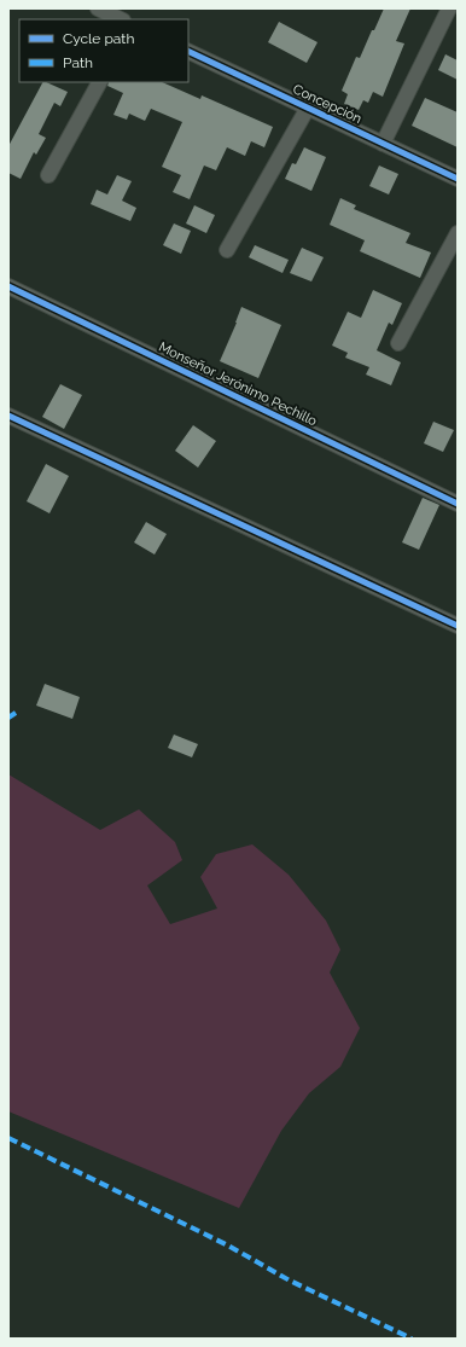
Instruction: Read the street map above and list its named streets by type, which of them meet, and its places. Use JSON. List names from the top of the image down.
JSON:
{
  "streets": {
    "street": ["Concepción", "Monseñor Jerónimo Pechillo"]
  },
  "legend": ["Cycle path", "Path"]
}
